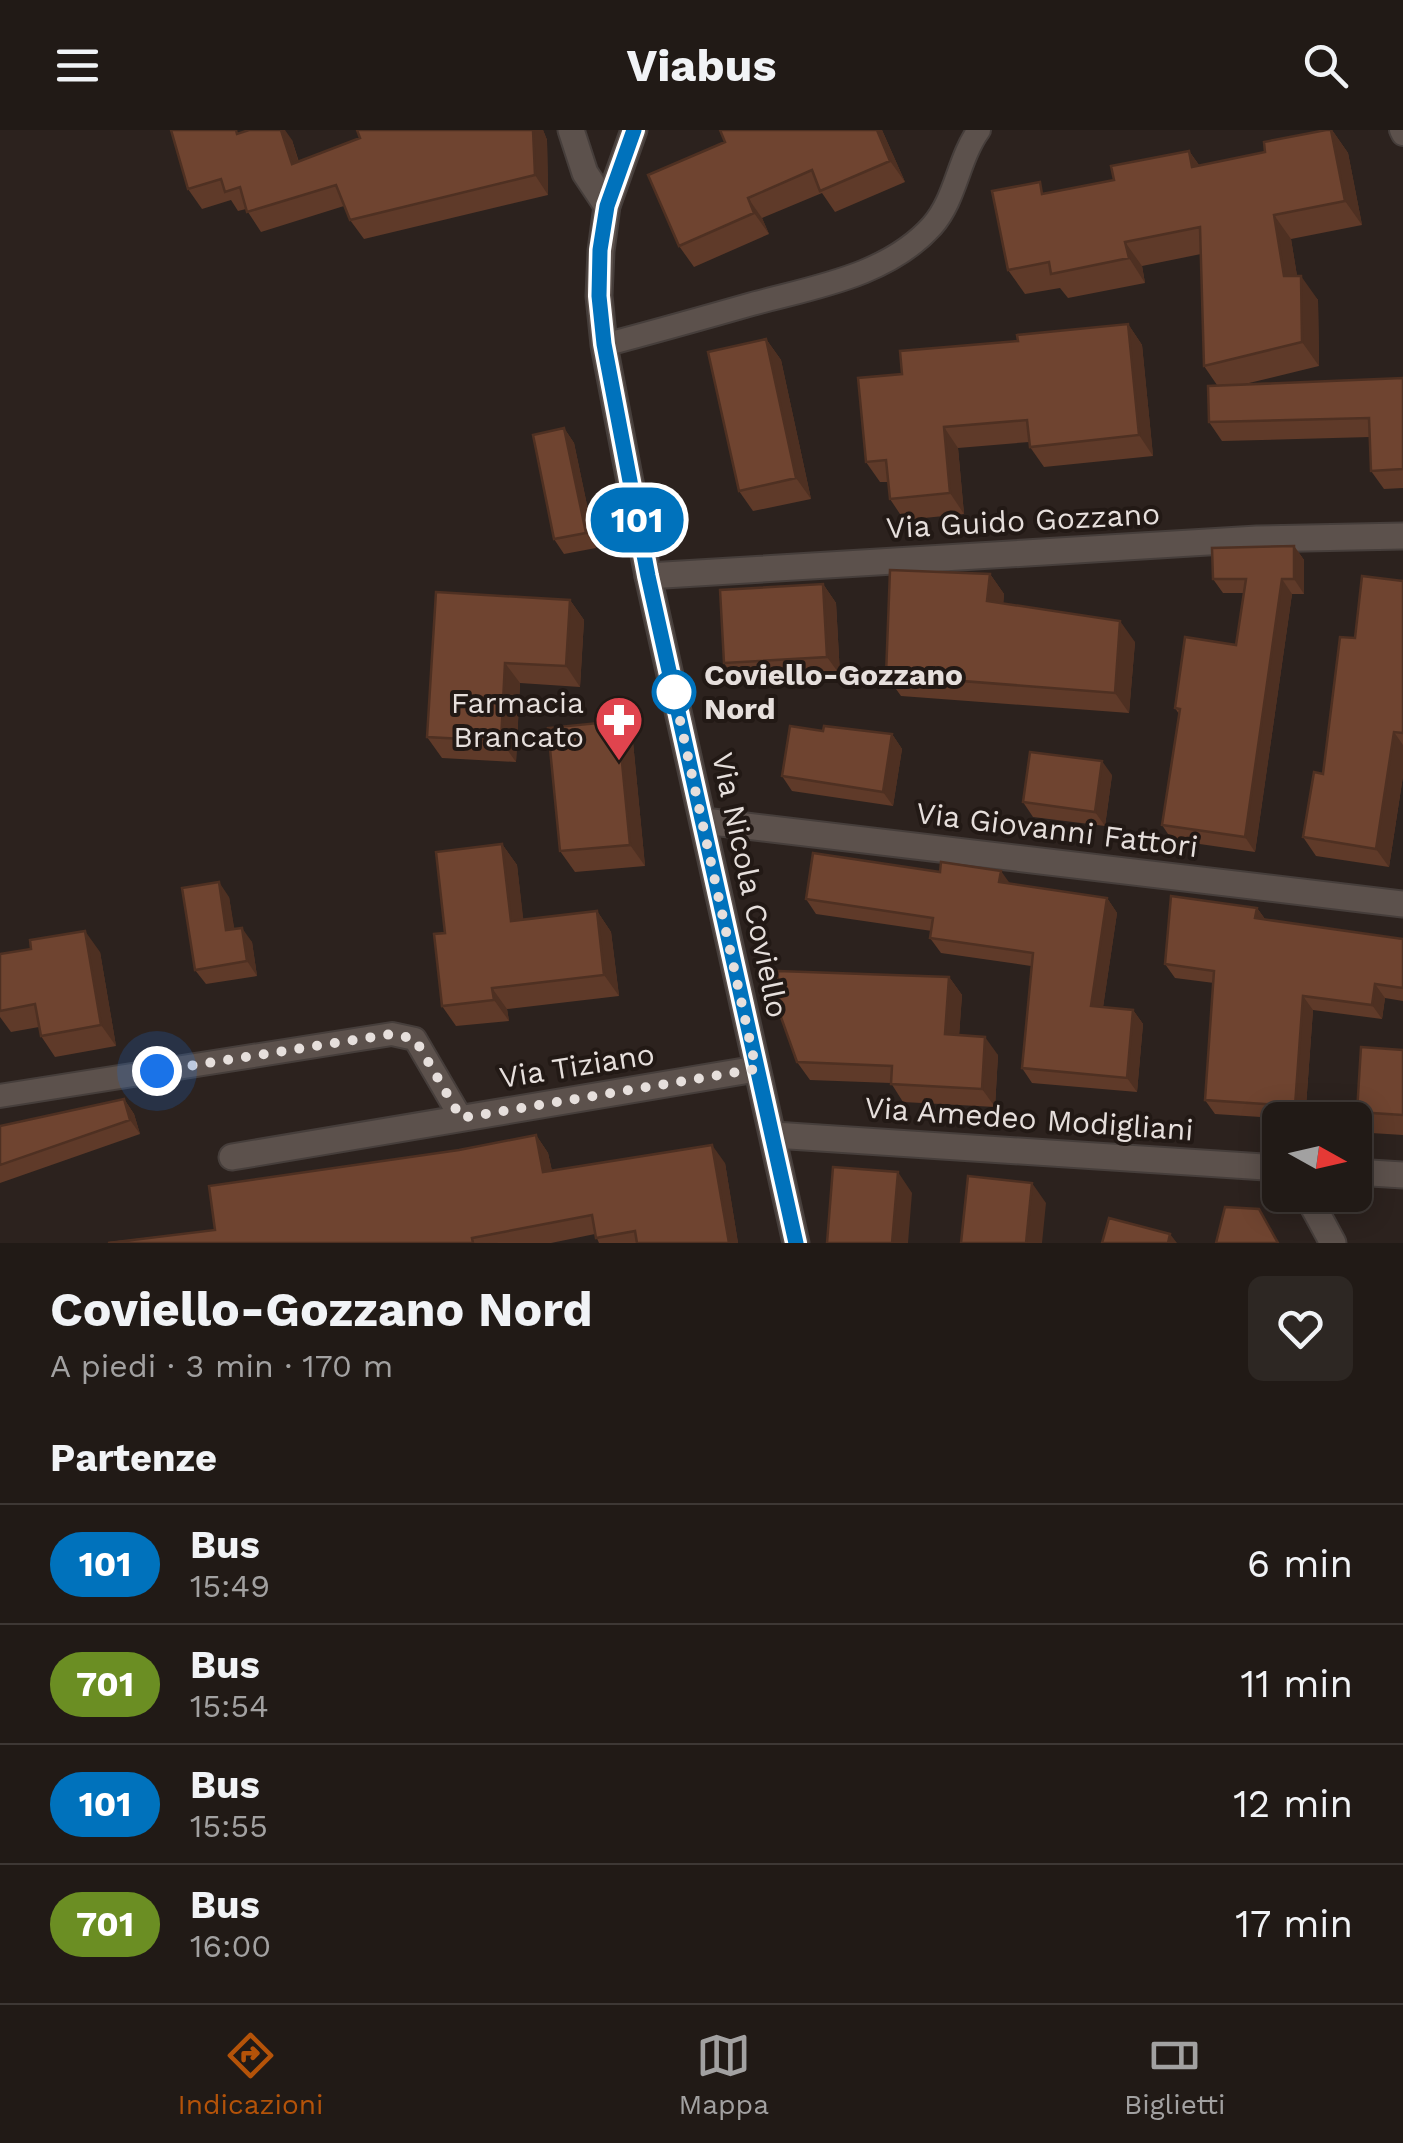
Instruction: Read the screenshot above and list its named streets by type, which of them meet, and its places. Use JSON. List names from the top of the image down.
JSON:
{
  "streets": {
    "street": [
      "Via Guido Gozzano",
      "Via Giovanni Fattori",
      "Via Nicola Coviello",
      "Via Tiziano",
      "Via Amedeo Modigliani"
    ]
  },
  "crossings": [
    ["Via Guido Gozzano", "Via Nicola Coviello"],
    ["Via Giovanni Fattori", "Via Nicola Coviello"],
    ["Via Nicola Coviello", "Via Tiziano"],
    ["Via Nicola Coviello", "Via Amedeo Modigliani"]
  ],
  "places": {
    "other": ["Coviello-Gozzano Nord"],
    "pharmacy": ["Farmacia Brancato"]
  },
  "lines": ["bus line 101"],
  "north": "right",
  "page": {
    "header": "Viabus",
    "on_map": "101",
    "heading": [
      ["Coviello-Gozzano Nord", "A piedi · 3 min · 170 m"],
      "Partenze"
    ],
    "list": [
      {
        "mark": "101",
        "name": "Bus",
        "note": "15:49",
        "value": "6 min"
      },
      {
        "mark": "701",
        "name": "Bus",
        "note": "15:54",
        "value": "11 min"
      },
      {
        "mark": "101",
        "name": "Bus",
        "note": "15:55",
        "value": "12 min"
      },
      {
        "mark": "701",
        "name": "Bus",
        "note": "16:00",
        "value": "17 min"
      }
    ],
    "tabs": ["Indicazioni", "Mappa", "Biglietti"]
  }
}
